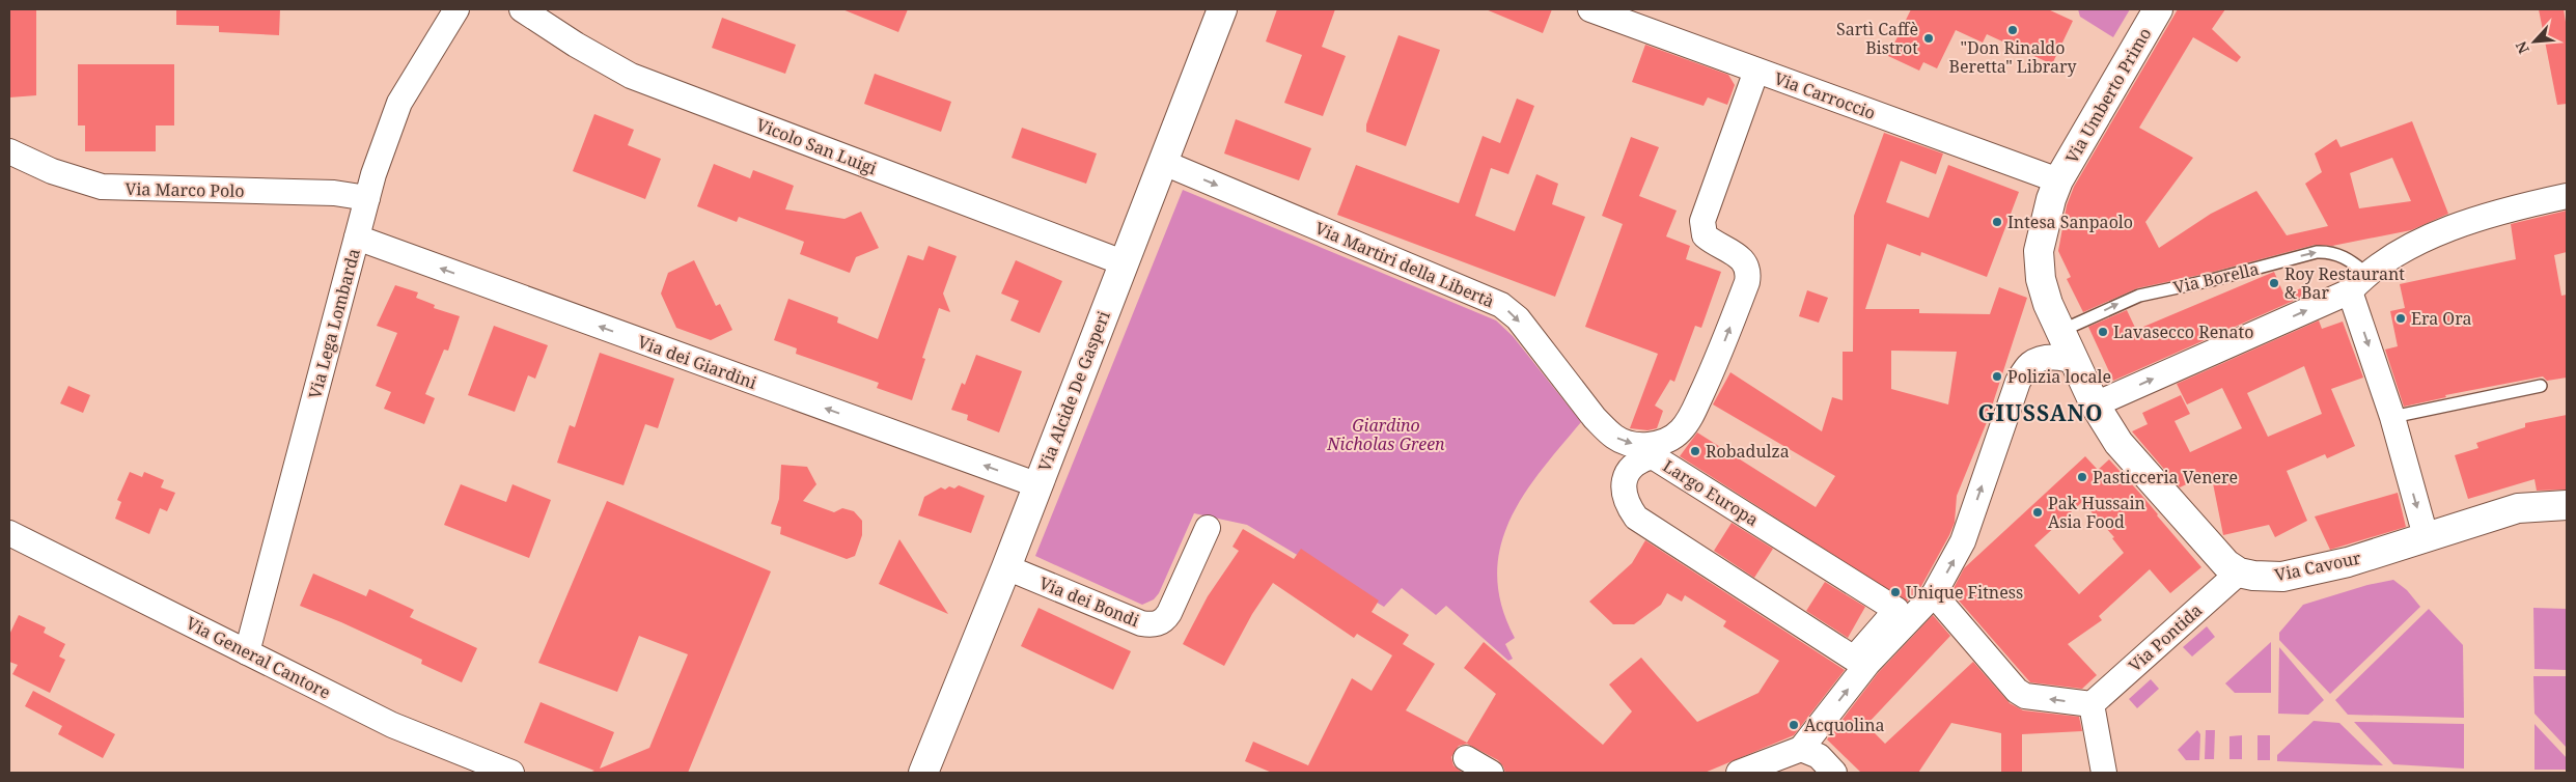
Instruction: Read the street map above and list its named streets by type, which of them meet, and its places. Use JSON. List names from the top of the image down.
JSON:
{
  "streets": {
    "street": [
      "Via Carroccio",
      "Via Umberto Primo",
      "Vicolo San Luigi",
      "Via Marco Polo",
      "Via Martiri della Libertà",
      "Via Lega Lombarda",
      "Via dei Giardini",
      "Via Alcide De Gasperi",
      "Largo Europa",
      "Via Cavour",
      "Via dei Bondi",
      "Via Pontida",
      "Via General Cantore"
    ],
    "lane": ["Via Borella"]
  },
  "crossings": [
    ["Via Carroccio", "Via Umberto Primo"],
    ["Via Carroccio", "Via Martiri della Libertà"],
    ["Via Umberto Primo", "Via Borella"],
    ["Vicolo San Luigi", "Via Alcide De Gasperi"],
    ["Via Marco Polo", "Via Lega Lombarda"],
    ["Via Martiri della Libertà", "Via Alcide De Gasperi"],
    ["Via Lega Lombarda", "Via dei Giardini"],
    ["Via Lega Lombarda", "Via General Cantore"],
    ["Via dei Giardini", "Via Alcide De Gasperi"],
    ["Via Alcide De Gasperi", "Via dei Bondi"],
    ["Via Cavour", "Via Pontida"]
  ],
  "one_way": ["Via Borella", "Via dei Giardini"],
  "districts": ["GIUSSANO"],
  "parks": ["Giardino Nicholas Green"],
  "places": [
    "\"Don Rinaldo Beretta\" Library",
    "Sartì Caffè Bistrot",
    "Intesa Sanpaolo",
    "Roy Restaurant & Bar",
    "Era Ora",
    "Lavasecco Renato",
    "Polizia locale",
    "Robadulza",
    "Pasticceria Venere",
    "Pak Hussain Asia Food",
    "Unique Fitness",
    "Acquolina"
  ],
  "north": "bottom left"
}
